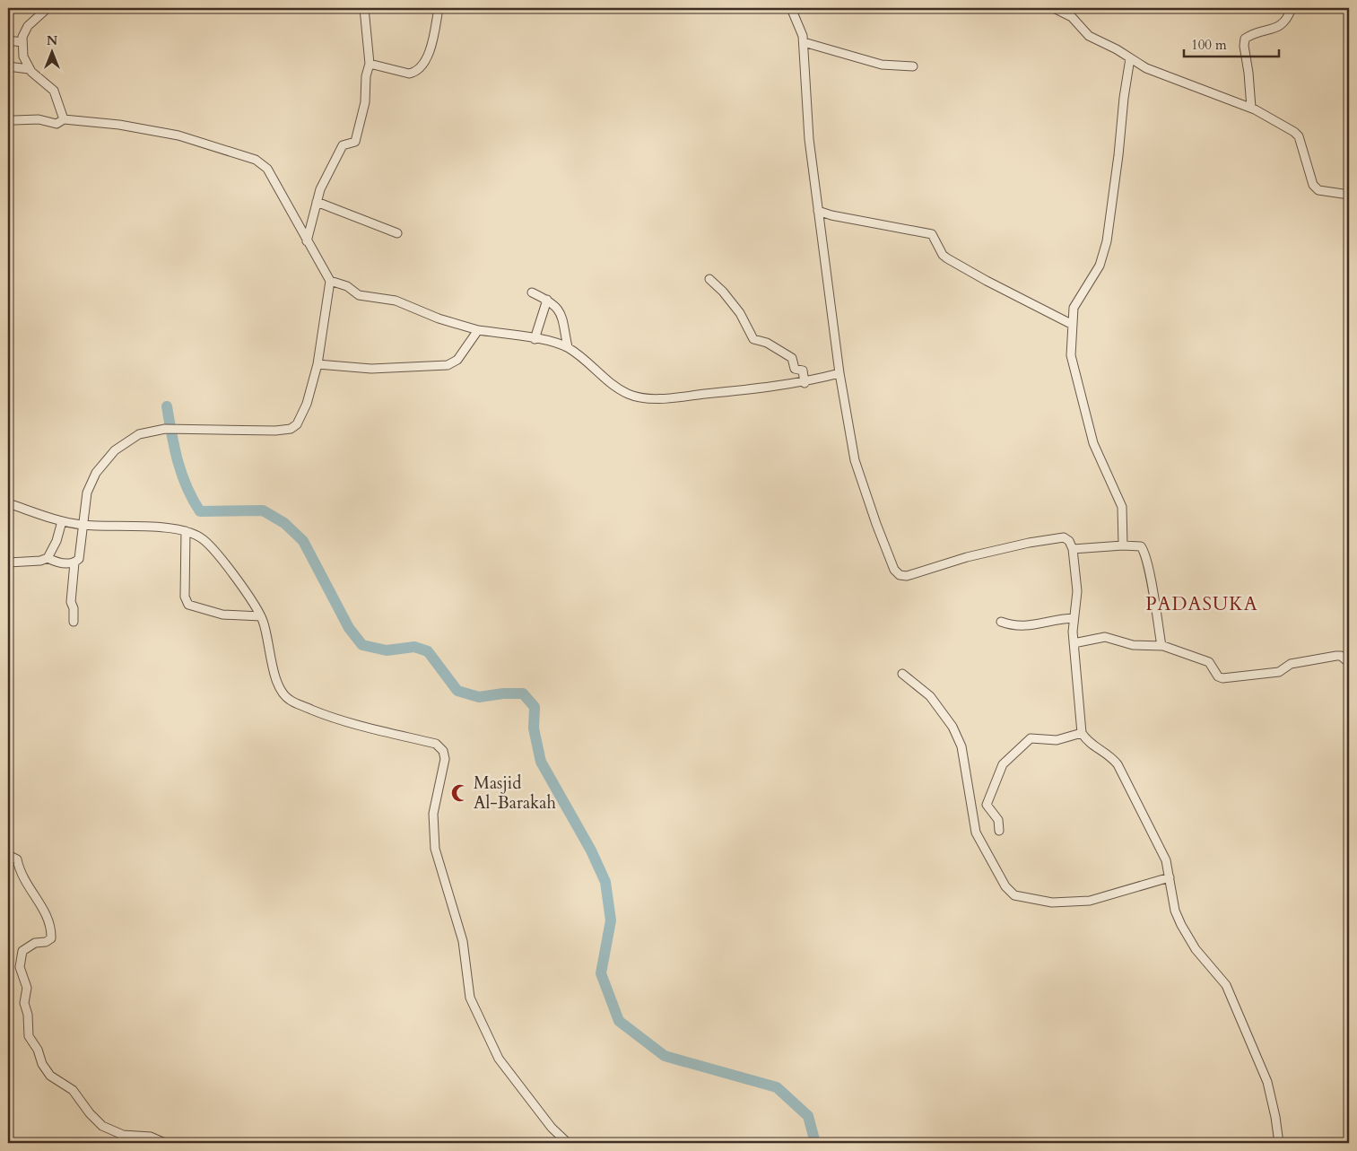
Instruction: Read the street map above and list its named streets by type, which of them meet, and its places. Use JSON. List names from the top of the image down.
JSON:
{
  "districts": ["PADASUKA"],
  "places": {
    "mosque": ["Masjid Al-Barakah"]
  },
  "scale_bar": "100 m",
  "north": "top"
}
